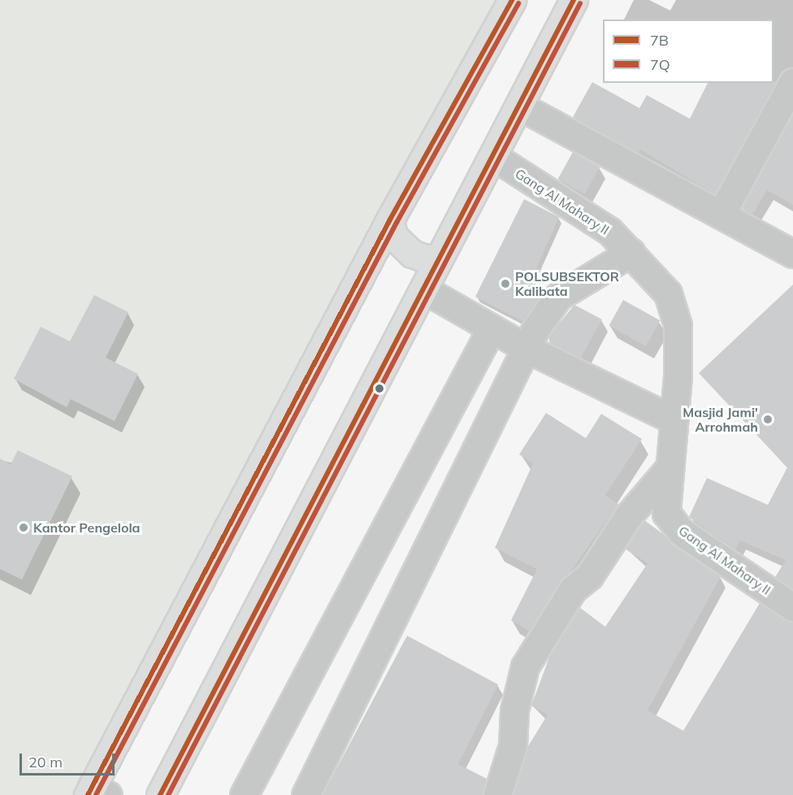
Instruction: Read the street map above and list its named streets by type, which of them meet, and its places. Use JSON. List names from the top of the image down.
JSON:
{
  "streets": {
    "street": ["Gang Al Mahary II"]
  },
  "places": ["POLSUBSEKTOR Kalibata", "Masjid Jami' Arrohmah", "Kantor Pengelola"],
  "lines": ["transit line 7B", "transit line 7Q"],
  "legend": ["7B", "7Q"],
  "scale_bar": "20 m"
}
